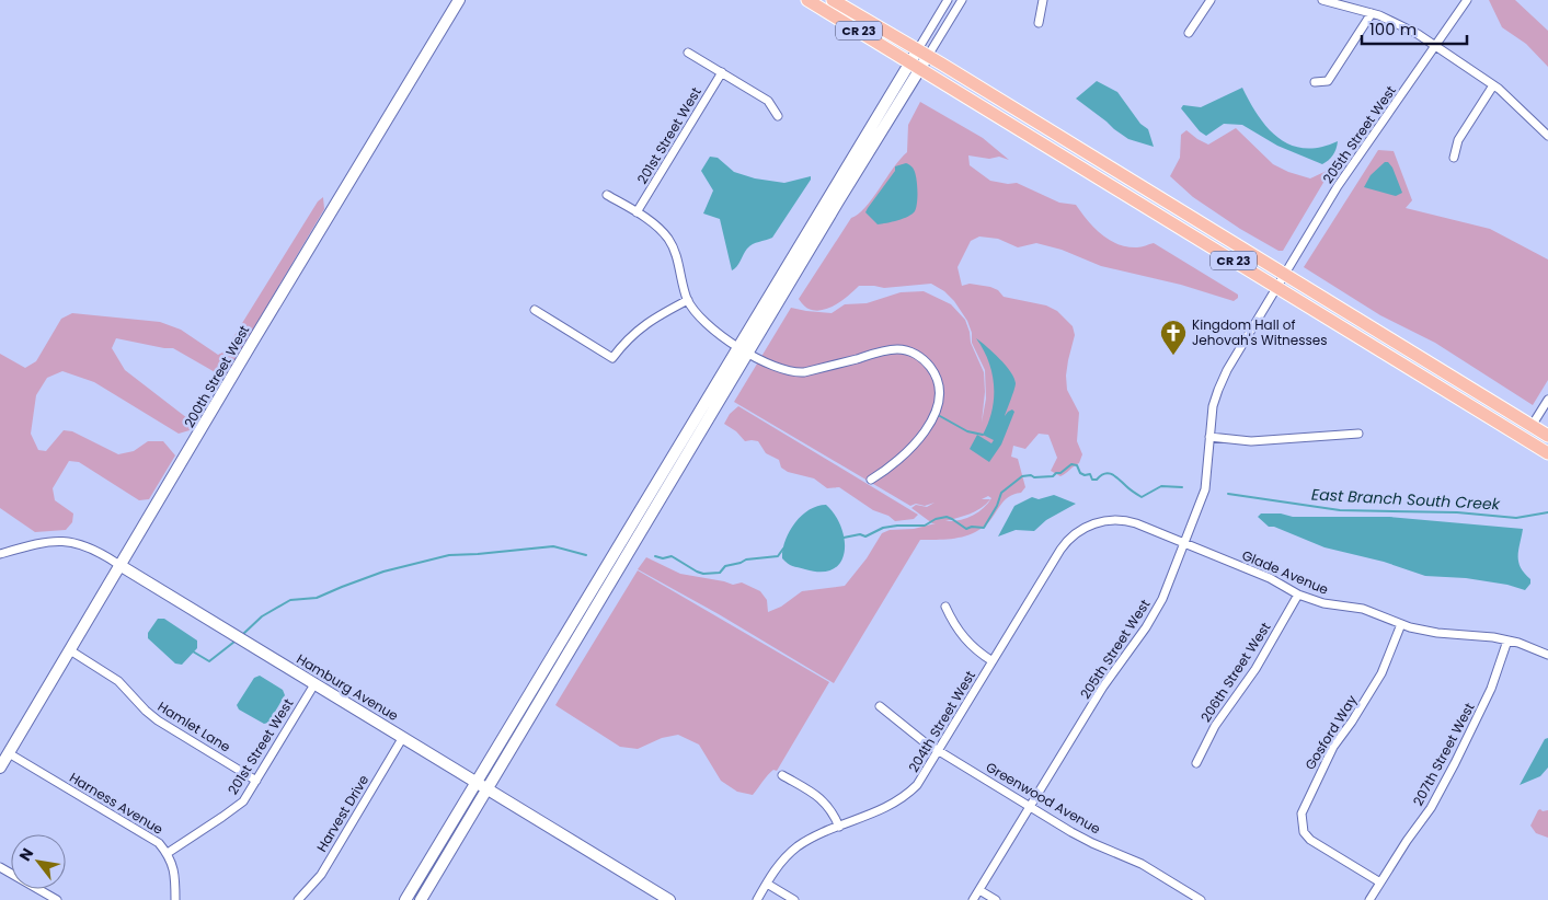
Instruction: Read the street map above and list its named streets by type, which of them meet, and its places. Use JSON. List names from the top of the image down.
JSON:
{
  "streets": {
    "main road": ["CR 23", "200th Street West", "Hamburg Avenue"],
    "street": [
      "205th Street West",
      "201st Street West",
      "Glade Avenue",
      "206th Street West",
      "204th Street West",
      "Hamlet Lane",
      "Gosford Way",
      "207th Street West",
      "Greenwood Avenue",
      "Harness Avenue",
      "Harvest Drive"
    ]
  },
  "crossings": [
    ["CR 23", "205th Street West"],
    ["205th Street West", "Glade Avenue"],
    ["205th Street West", "Greenwood Avenue"],
    ["201st Street West", "Hamburg Avenue"],
    ["201st Street West", "Hamlet Lane"],
    ["201st Street West", "Harness Avenue"],
    ["200th Street West", "Hamburg Avenue"],
    ["200th Street West", "Hamlet Lane"],
    ["200th Street West", "Harness Avenue"],
    ["Glade Avenue", "206th Street West"],
    ["Glade Avenue", "204th Street West"],
    ["Glade Avenue", "Gosford Way"],
    ["Glade Avenue", "207th Street West"],
    ["Hamburg Avenue", "Harvest Drive"],
    ["204th Street West", "Greenwood Avenue"],
    ["Gosford Way", "207th Street West"]
  ],
  "water": ["East Branch South Creek"],
  "places": {
    "church": ["Kingdom Hall of Jehovah's Witnesses"]
  },
  "scale_bar": "100 m",
  "north": "top left"
}
